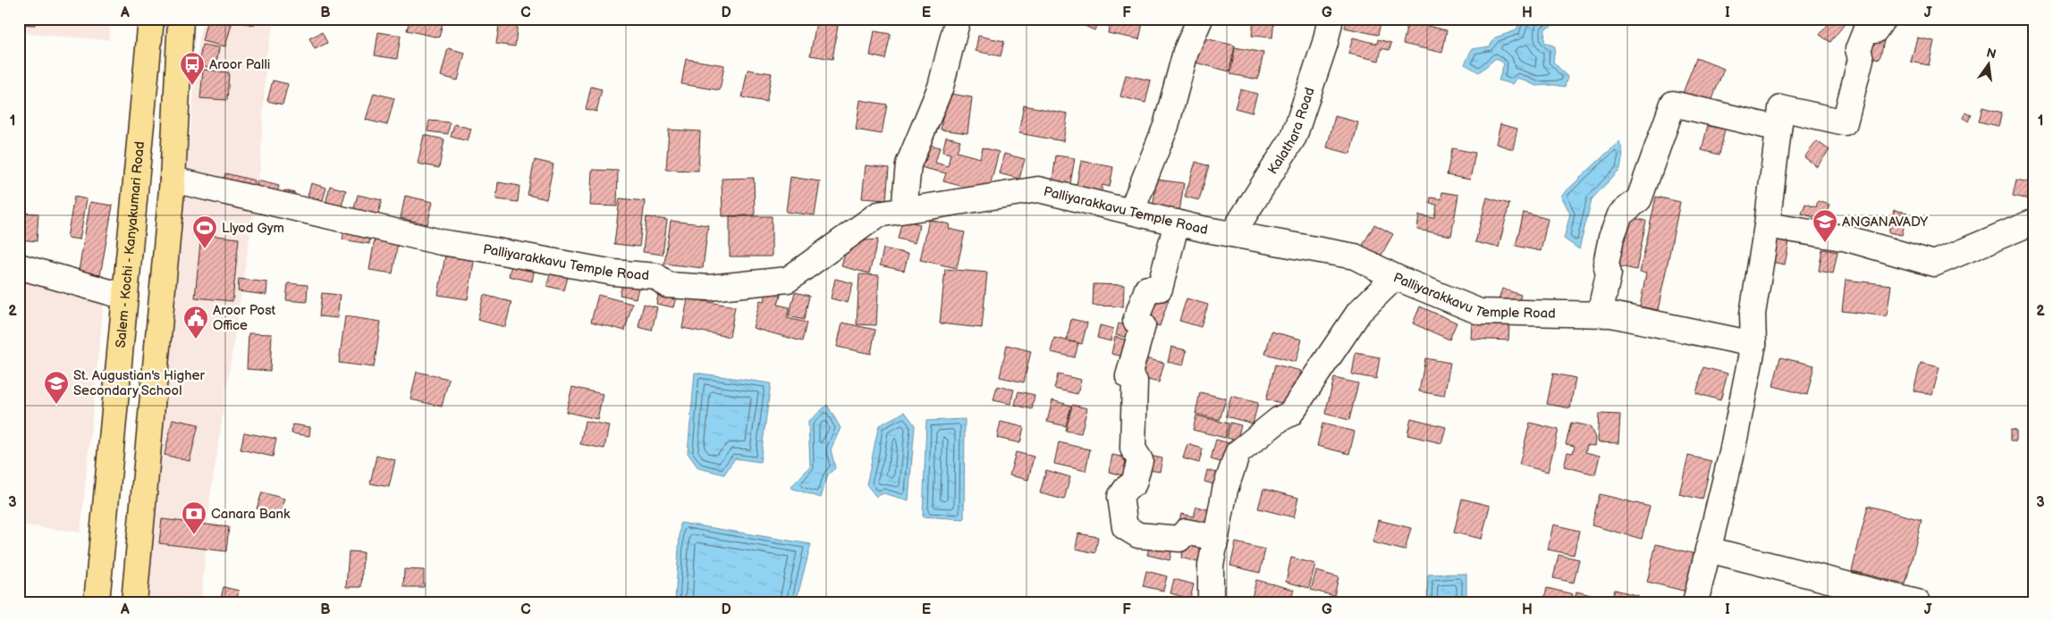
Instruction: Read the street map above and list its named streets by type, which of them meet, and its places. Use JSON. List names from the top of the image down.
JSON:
{
  "streets": {
    "highway": ["Salem - Kochi - Kanyakumari Road"],
    "street": ["Kalathara Road", "Palliyarakkavu Temple Road"]
  },
  "crossings": [
    ["Kalathara Road", "Palliyarakkavu Temple Road"]
  ],
  "places": {
    "bus stop": ["Aroor Palli"],
    "school or university": ["ANGANAVADY", "St. Augustian's Higher Secondary School"],
    "sports": ["Llyod Gym"],
    "public building": ["Aroor Post Office"],
    "bank": ["Canara Bank"]
  },
  "north": "top",
  "grid": {
    "columns": [
      "A",
      "B",
      "C",
      "D",
      "E",
      "F",
      "G",
      "H",
      "I",
      "J"
    ],
    "rows": ["1", "2", "3"]
  }
}
